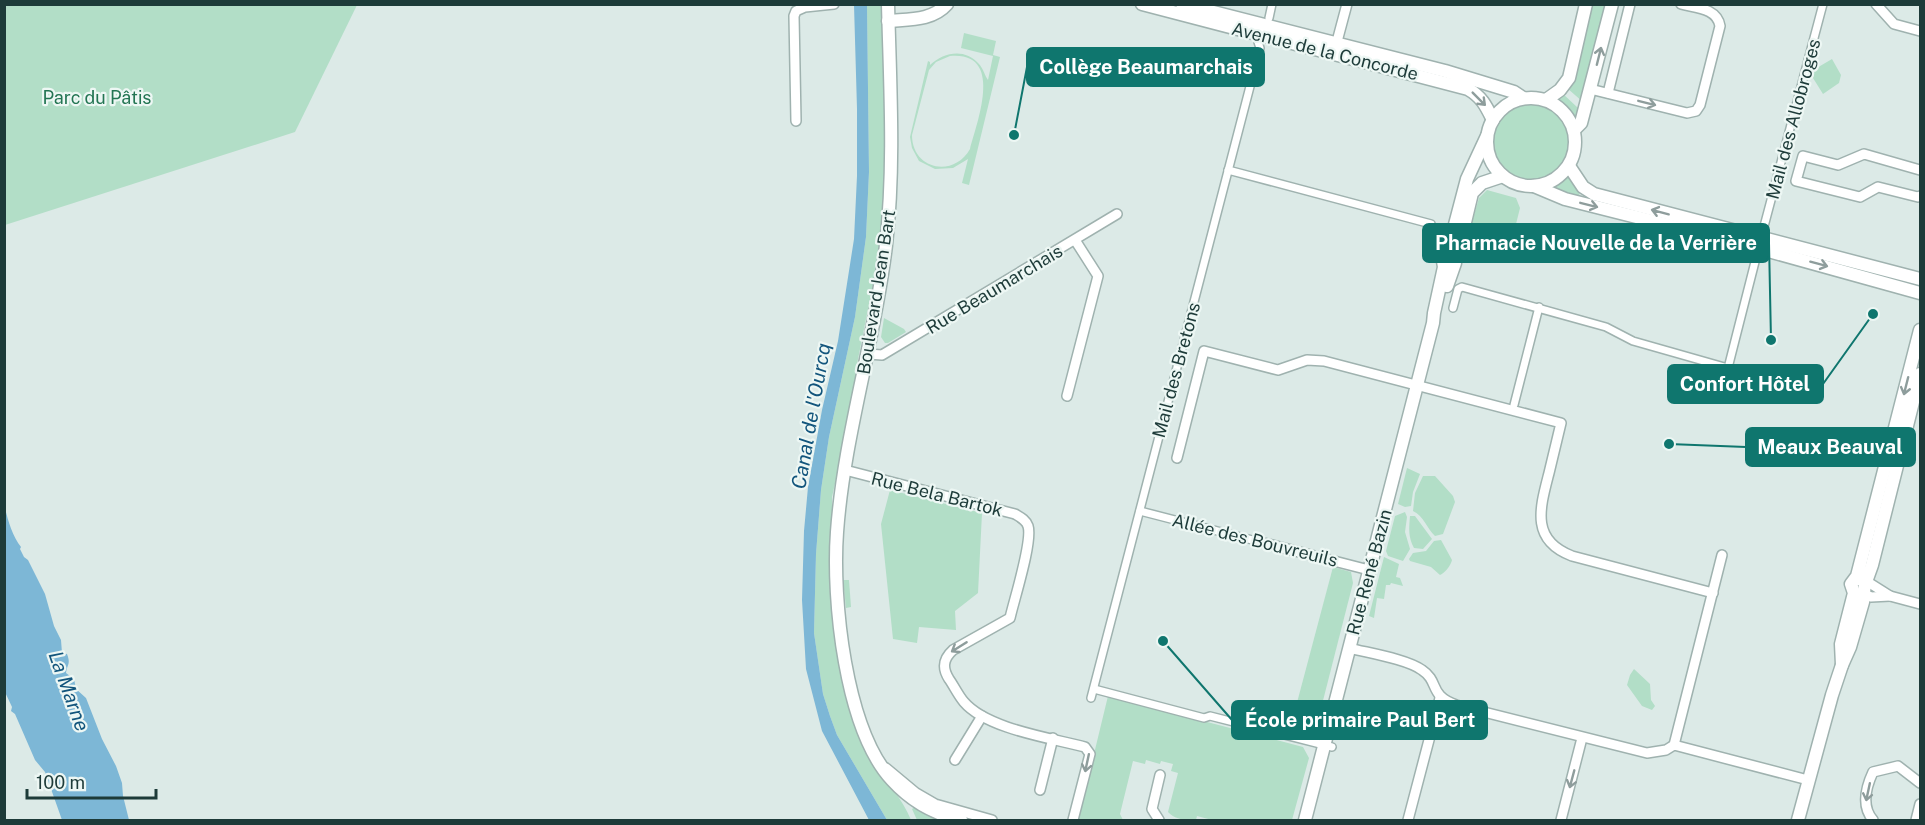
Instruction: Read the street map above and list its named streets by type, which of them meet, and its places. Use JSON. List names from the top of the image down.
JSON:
{
  "streets": {
    "street": [
      "Avenue de la Concorde",
      "Mail des Allobroges",
      "Rue Beaumarchais",
      "Boulevard Jean Bart",
      "Mail des Bretons",
      "Rue Bela Bartok",
      "Allée des Bouvreuils",
      "Rue René Bazin"
    ]
  },
  "crossings": [
    ["Rue Beaumarchais", "Boulevard Jean Bart"],
    ["Boulevard Jean Bart", "Rue Bela Bartok"],
    ["Mail des Bretons", "Allée des Bouvreuils"],
    ["Allée des Bouvreuils", "Rue René Bazin"]
  ],
  "water": ["Canal de l'Ourcq", "La Marne"],
  "parks": ["Parc du Pâtis"],
  "places": [
    "Collège Beaumarchais",
    "Confort Hôtel",
    "Pharmacie Nouvelle de la Verrière",
    "Meaux Beauval",
    "École primaire Paul Bert"
  ],
  "scale_bar": "100 m"
}
